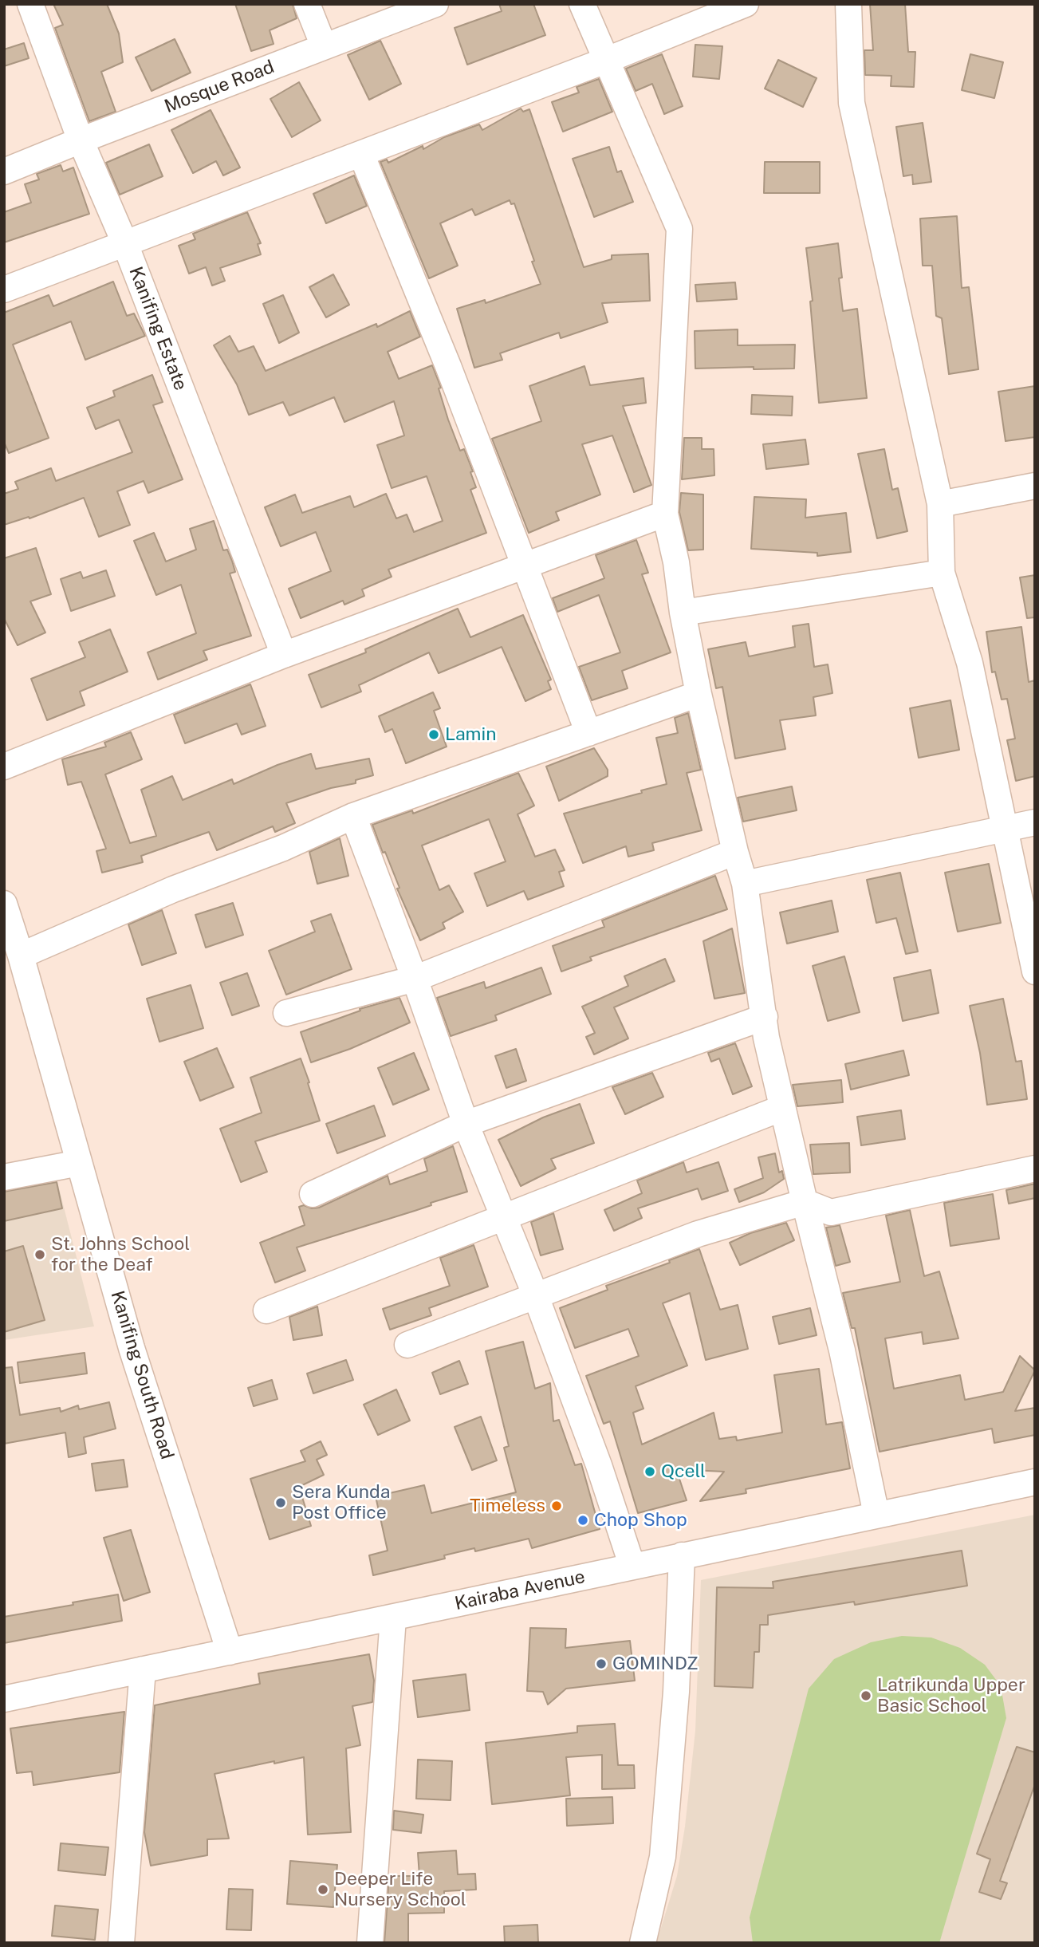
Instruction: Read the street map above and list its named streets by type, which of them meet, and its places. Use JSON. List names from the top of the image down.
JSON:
{
  "streets": {
    "street": [
      "Mosque Road",
      "Kanifing Estate",
      "Kanifing South Road",
      "Kairaba Avenue"
    ]
  },
  "crossings": [
    ["Mosque Road", "Kanifing Estate"],
    ["Kanifing South Road", "Kairaba Avenue"]
  ],
  "places": [
    "Lamin",
    "St. Johns School for the Deaf",
    "Qcell",
    "Sera Kunda Post Office",
    "Timeless",
    "Chop Shop",
    "GOMINDZ",
    "Latrikunda Upper Basic School",
    "Deeper Life Nursery School"
  ]
}
